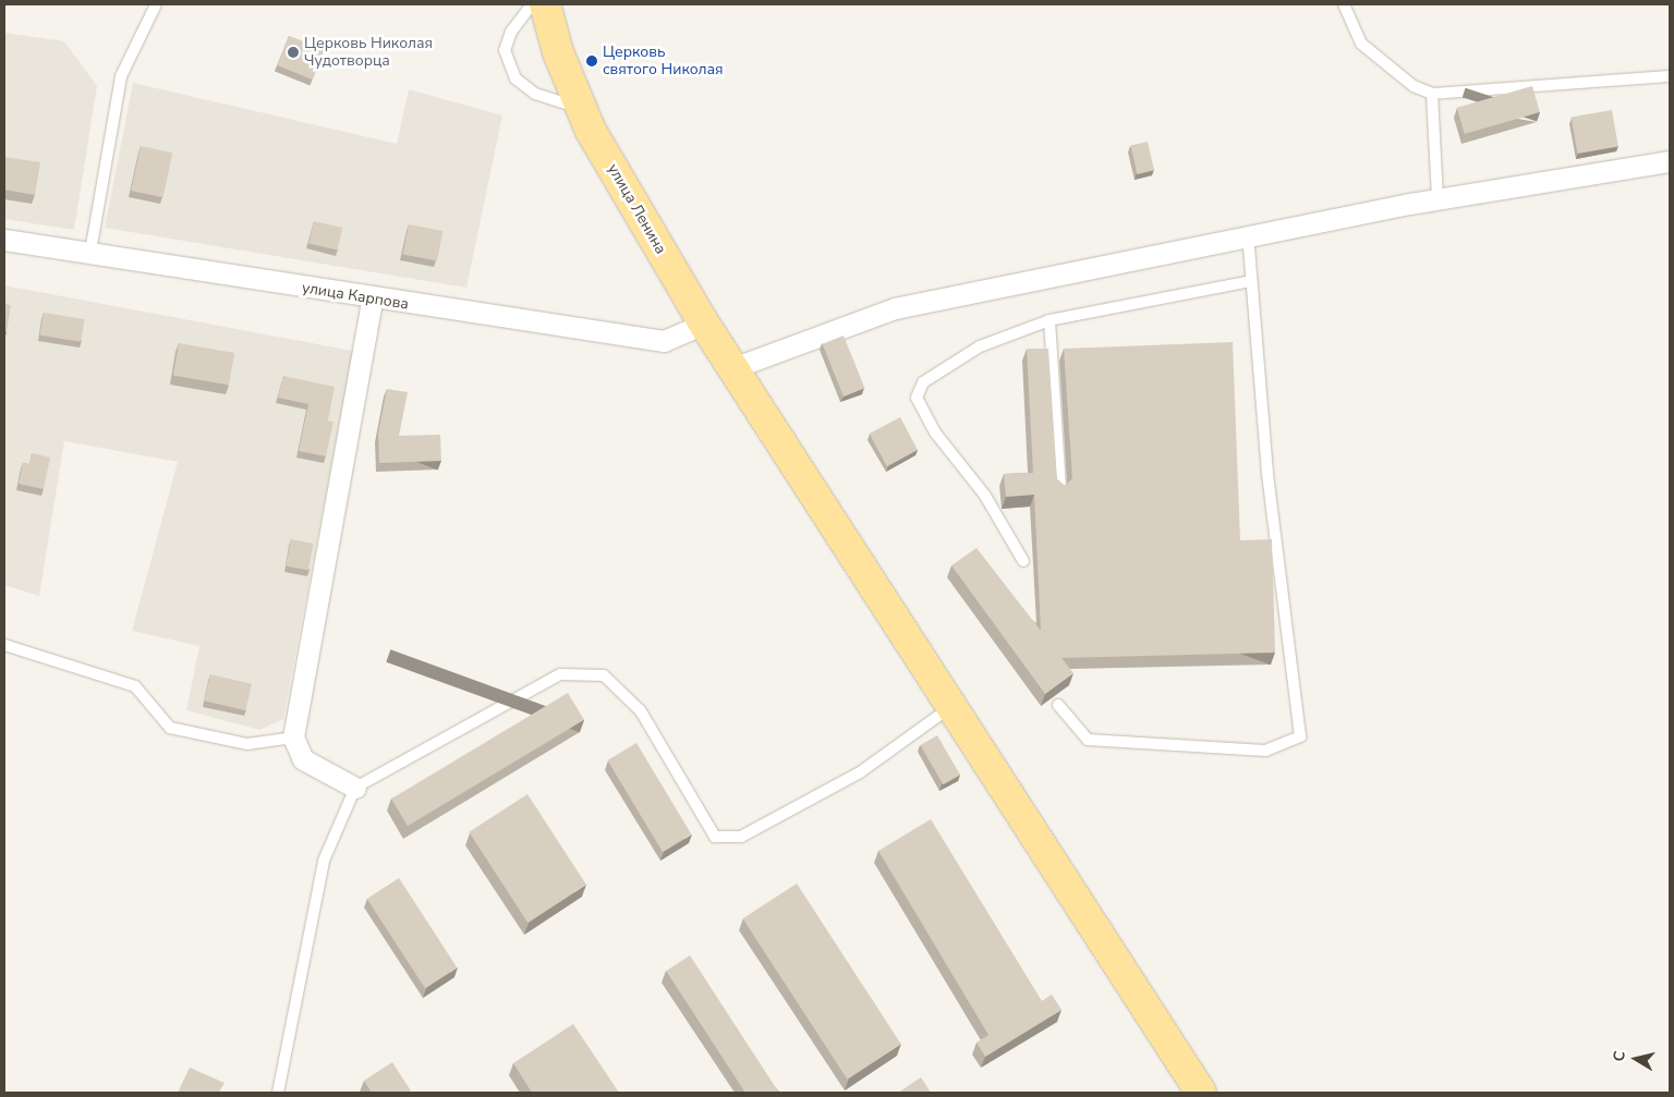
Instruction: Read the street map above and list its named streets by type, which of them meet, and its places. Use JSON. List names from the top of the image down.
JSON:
{
  "streets": {
    "main road": ["улица Ленина"],
    "street": ["улица Карпова"]
  },
  "crossings": [
    ["улица Ленина", "улица Карпова"]
  ],
  "places": ["Церковь Николая Чудотворца", "Церковь святого Николая"],
  "north": "left"
}
